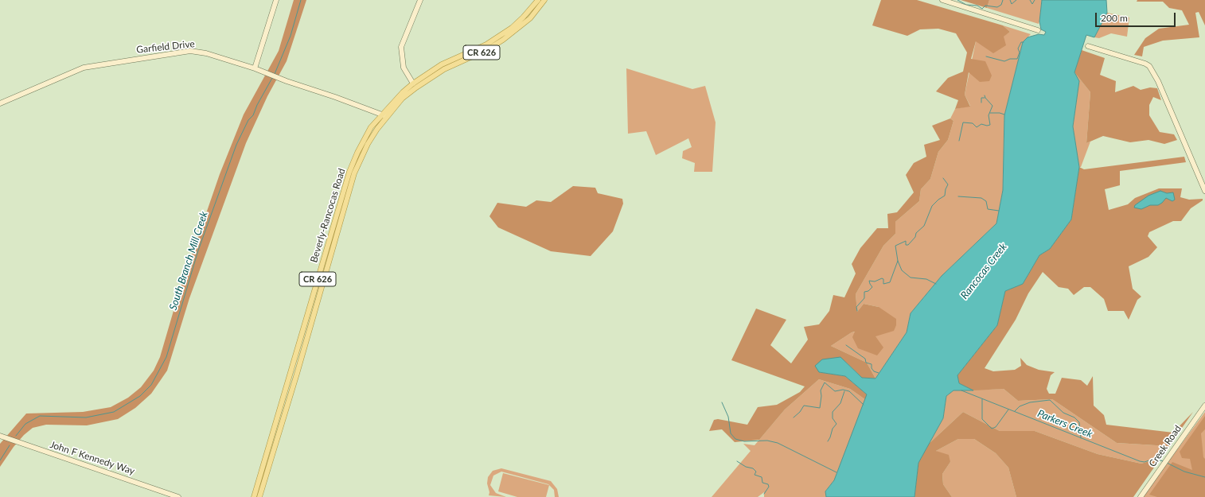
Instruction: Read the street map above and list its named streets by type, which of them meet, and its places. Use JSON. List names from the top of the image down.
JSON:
{
  "streets": {
    "main road": ["CR 626", "Beverly-Rancocas Road"],
    "street": ["Garfield Drive", "Creek Road", "John F Kennedy Way"]
  },
  "crossings": [
    ["Garfield Drive", "Beverly-Rancocas Road"],
    ["CR 626", "Beverly-Rancocas Road"]
  ],
  "water": ["South Branch Mill Creek", "Rancocas Creek", "Parkers Creek"],
  "scale_bar": "200 m"
}
